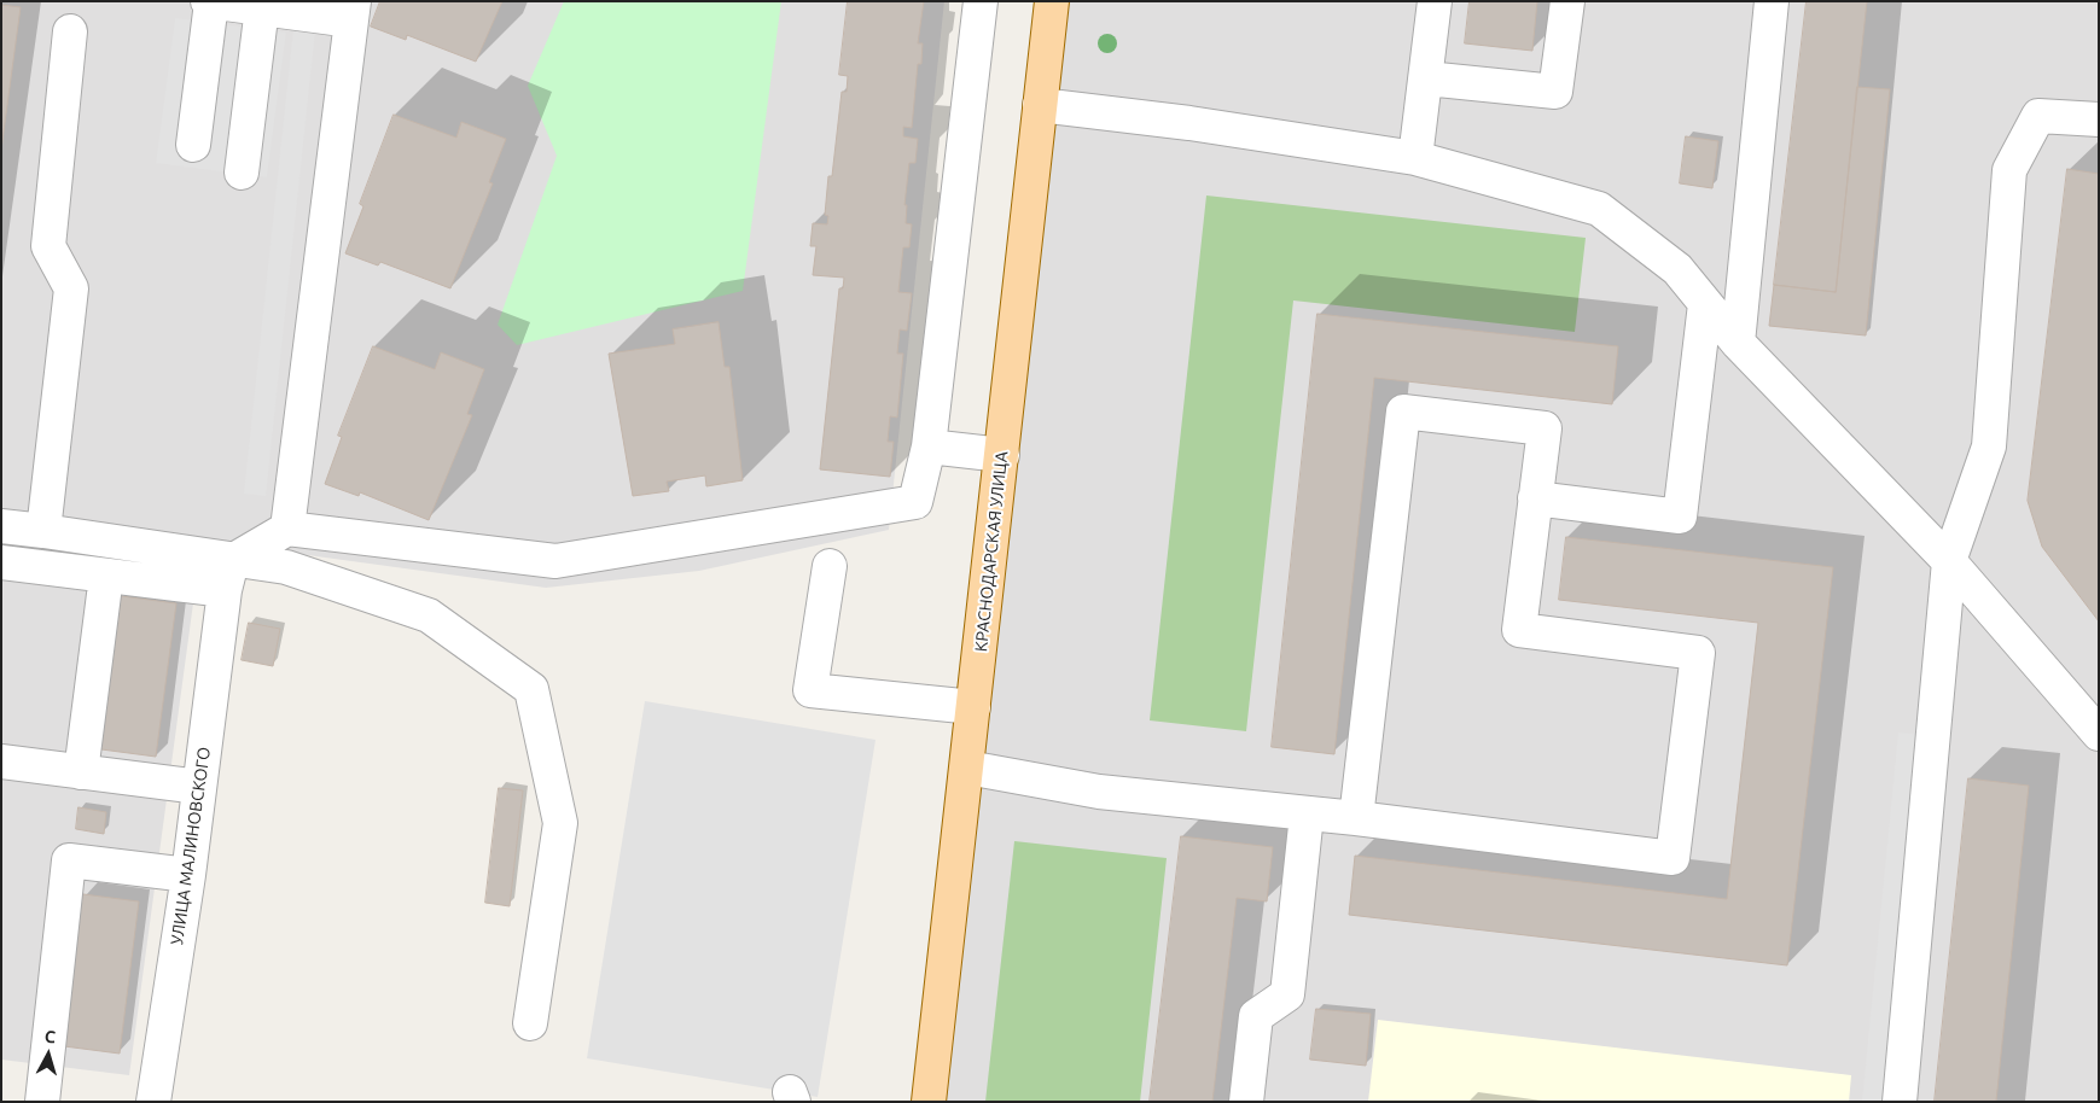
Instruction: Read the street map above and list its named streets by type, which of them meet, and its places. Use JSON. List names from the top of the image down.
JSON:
{
  "streets": {
    "main road": ["КРАСНОДАРСКАЯ УЛИЦА"],
    "street": ["УЛИЦА МАЛИНОВСКОГО"]
  },
  "north": "top"
}
